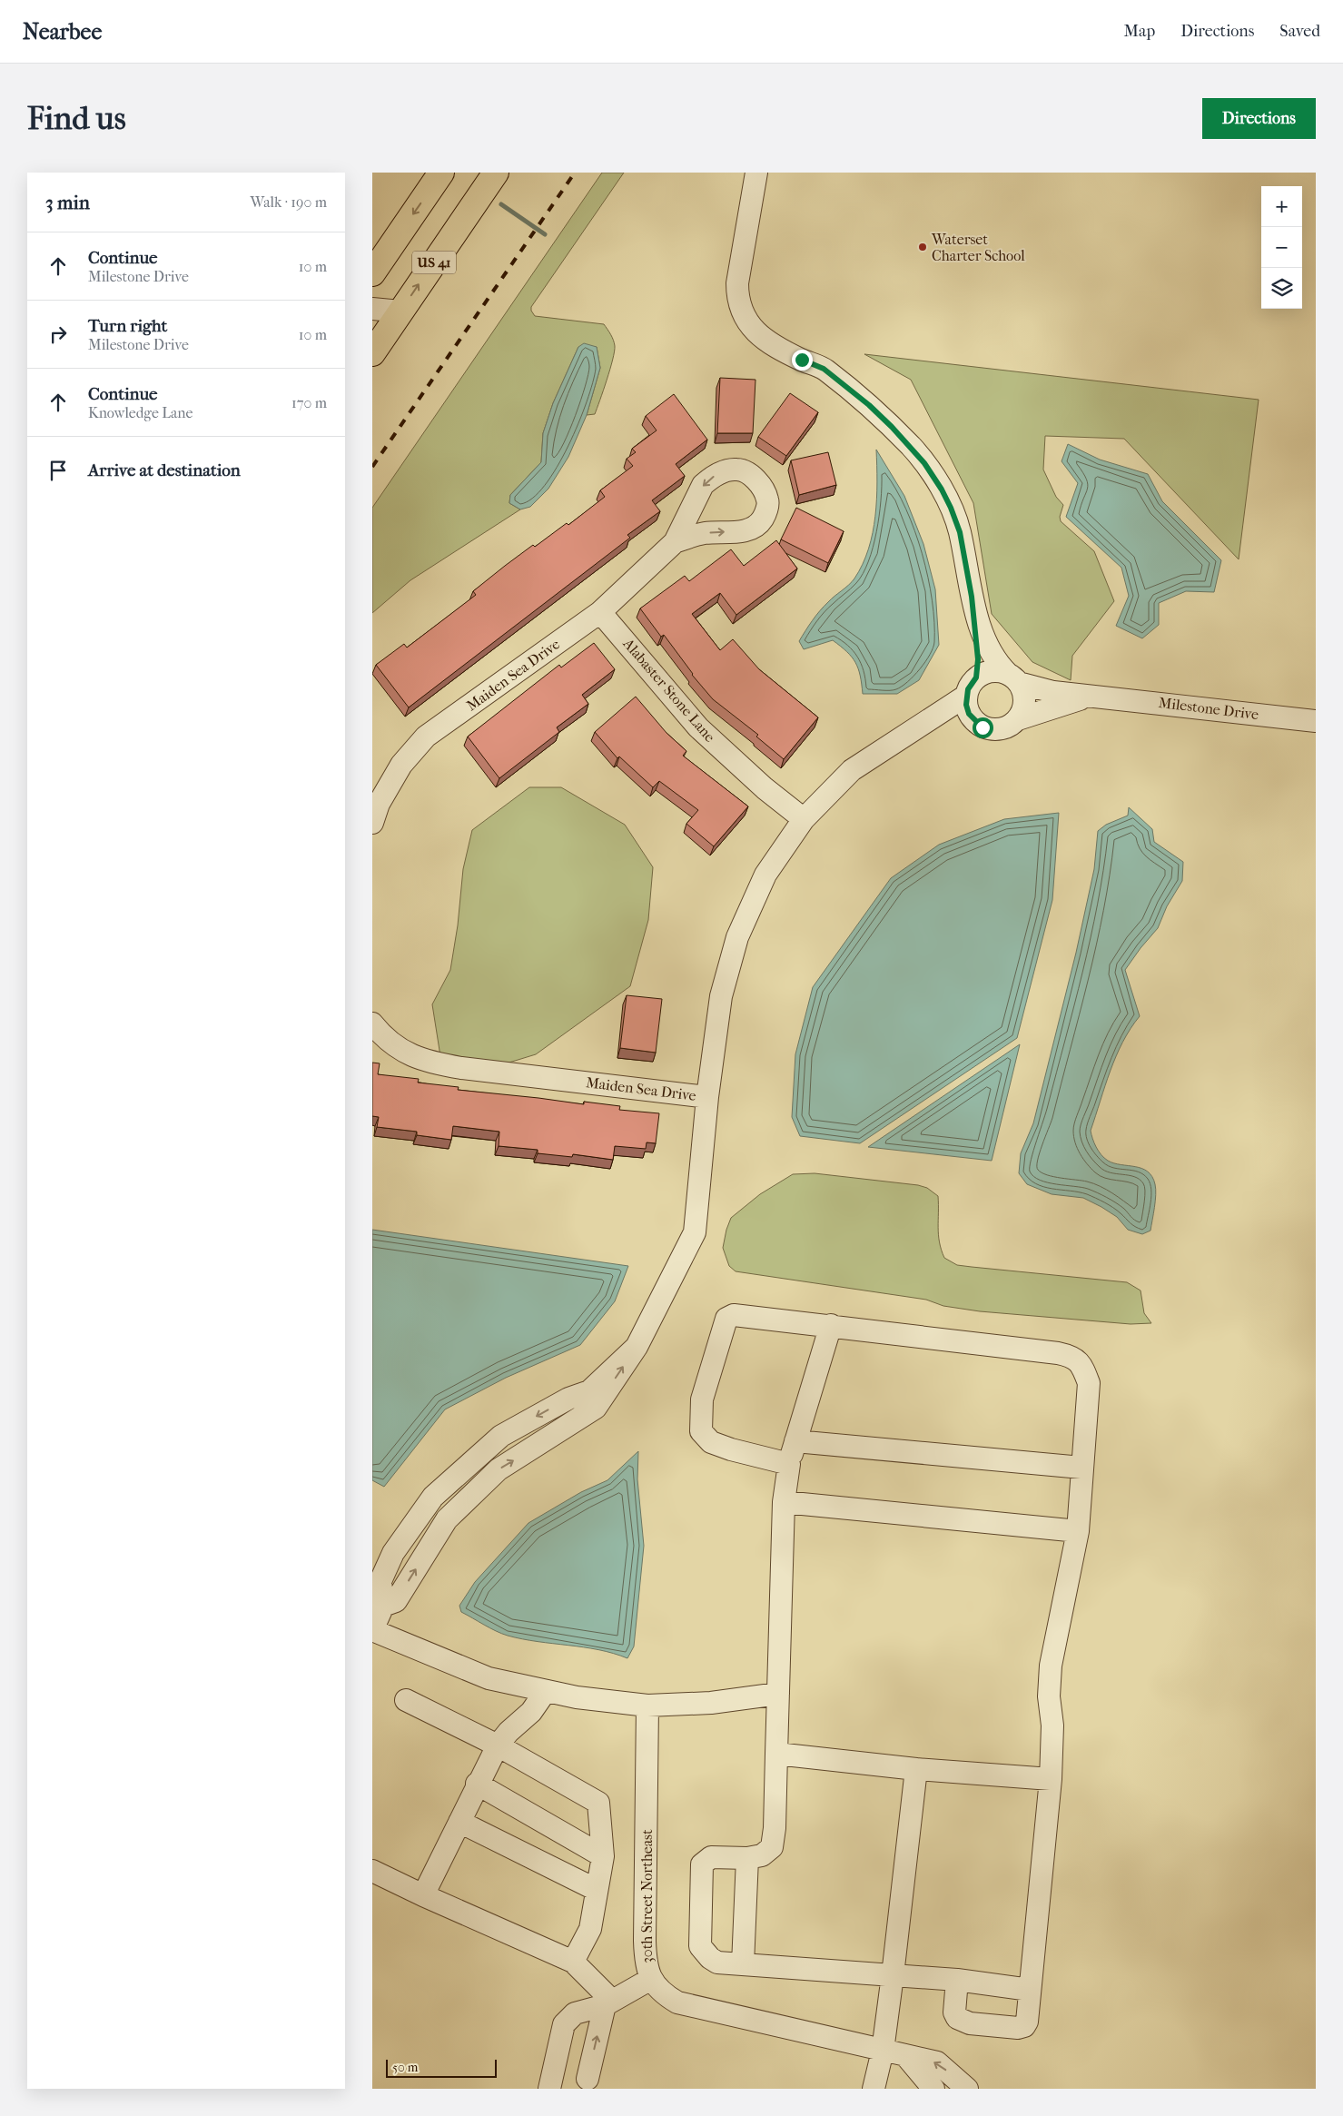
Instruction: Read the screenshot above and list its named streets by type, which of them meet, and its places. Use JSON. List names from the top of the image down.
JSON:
{
  "streets": {
    "main road": ["US 41"],
    "street": [
      "Maiden Sea Drive",
      "Alabaster Stone Lane",
      "Milestone Drive",
      "30th Street Northeast"
    ]
  },
  "crossings": [
    ["Maiden Sea Drive", "Alabaster Stone Lane"],
    ["Maiden Sea Drive", "Milestone Drive"]
  ],
  "places": ["Waterset Charter School"],
  "scale_bar": "50 m",
  "page": {
    "header": "Nearbee",
    "nav": ["Map", "Directions", "Saved"],
    "buttons": "Directions",
    "title": "Find us",
    "heading": ["3 min", "Walk · 190 m"],
    "map_buttons": ["+", "−"],
    "list": [
      ["Continue", "Milestone Drive", "10 m"],
      ["Turn right", "Milestone Drive", "10 m"],
      ["Continue", "Knowledge Lane", "170 m"],
      "Arrive at destination"
    ],
    "scale": "50 m"
  }
}
